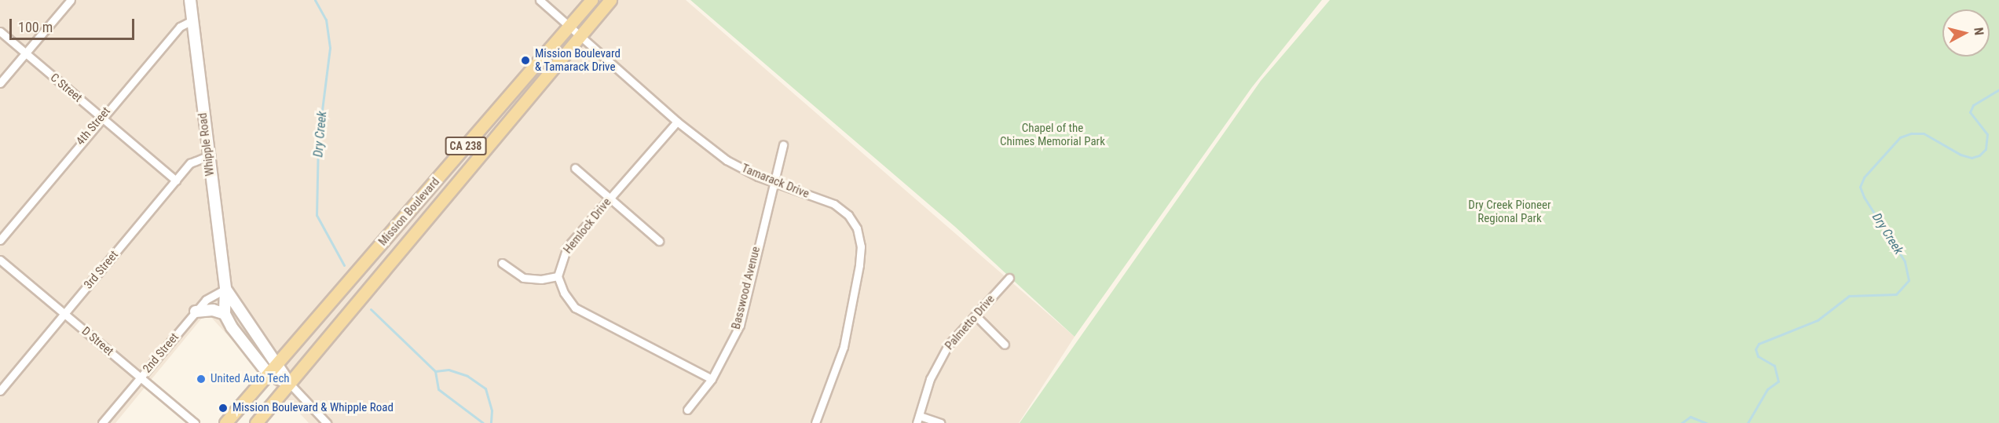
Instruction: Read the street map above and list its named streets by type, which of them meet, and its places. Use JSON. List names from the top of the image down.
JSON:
{
  "streets": {
    "main road": ["Whipple Road", "CA 238", "Mission Boulevard"],
    "street": [
      "C Street",
      "4th Street",
      "Tamarack Drive",
      "Hemlock Drive",
      "3rd Street",
      "Basswood Avenue",
      "Palmetto Drive",
      "D Street",
      "2nd Street"
    ]
  },
  "crossings": [
    ["C Street", "4th Street"],
    ["C Street", "3rd Street"],
    ["4th Street", "Whipple Road"],
    ["Whipple Road", "Mission Boulevard"],
    ["Whipple Road", "3rd Street"],
    ["Whipple Road", "2nd Street"],
    ["Tamarack Drive", "Mission Boulevard"],
    ["Tamarack Drive", "Hemlock Drive"],
    ["Tamarack Drive", "Basswood Avenue"],
    ["3rd Street", "D Street"],
    ["D Street", "2nd Street"]
  ],
  "water": ["Dry Creek"],
  "parks": ["Chapel of the Chimes Memorial Park", "Dry Creek Pioneer Regional Park"],
  "places": ["Mission Boulevard & Tamarack Drive", "United Auto Tech", "Mission Boulevard & Whipple Road"],
  "scale_bar": "100 m",
  "north": "right"
}
